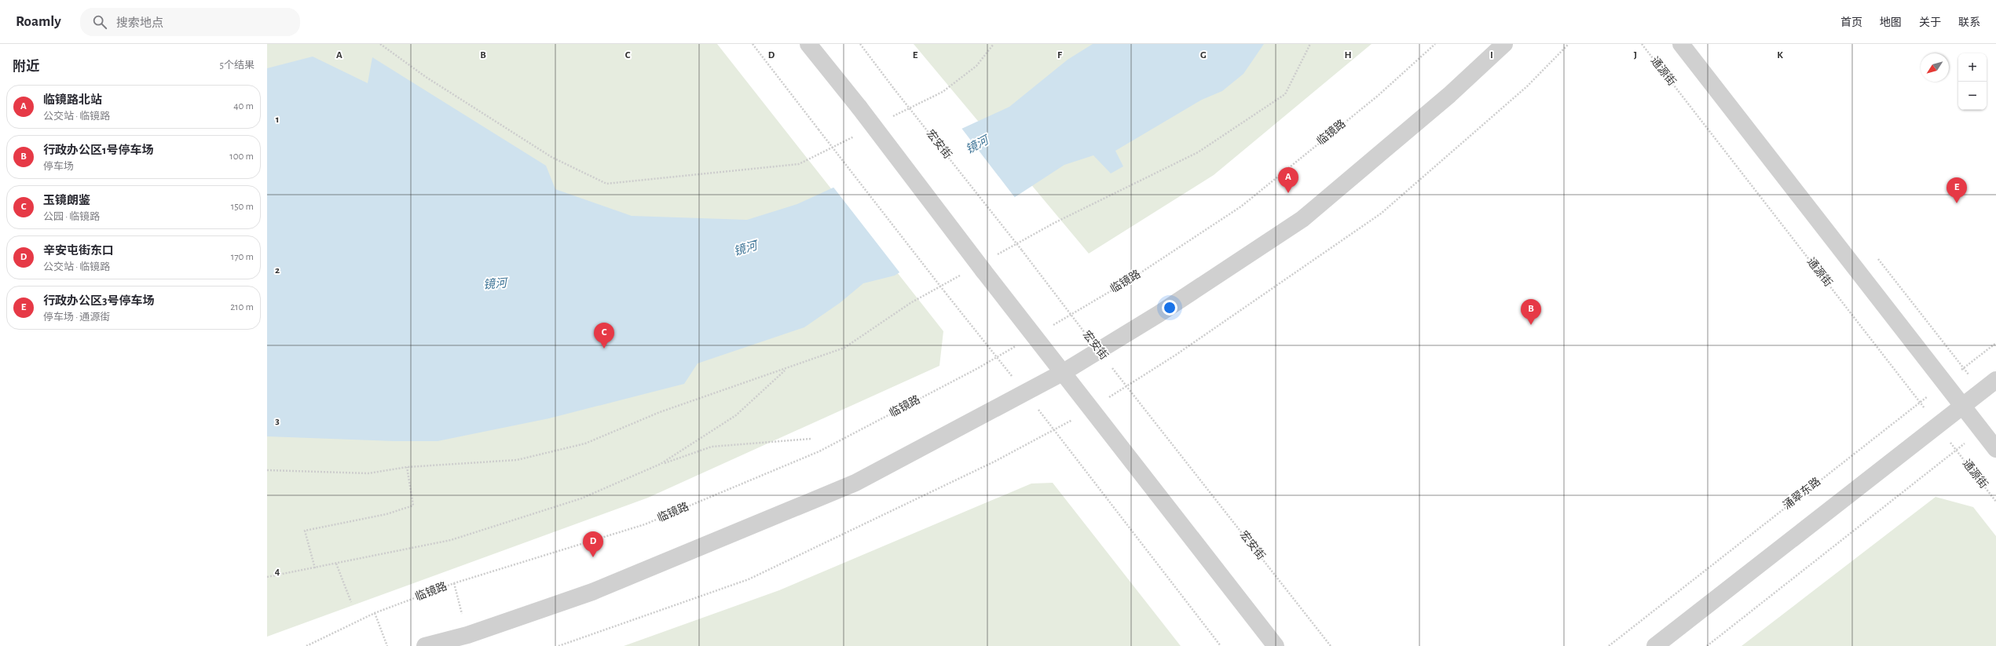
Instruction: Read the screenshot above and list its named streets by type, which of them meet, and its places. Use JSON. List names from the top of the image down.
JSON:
{
  "streets": {
    "path": [
      "通源街",
      "临镜路",
      "宏安街",
      "涌翠东路"
    ]
  },
  "crossings": [
    ["通源街", "涌翠东路"],
    ["临镜路", "宏安街"]
  ],
  "water": ["镜河"],
  "north": "bottom left",
  "page": {
    "header": "Roamly",
    "search": "搜索地点",
    "nav": [
      "首页",
      "地图",
      "关于",
      "联系"
    ],
    "heading": ["附近", "5个结果"],
    "map_buttons": ["+", "−"],
    "list": [
      {
        "mark": "A",
        "name": "临镜路北站",
        "note": "公交站 · 临镜路",
        "value": "40 m"
      },
      {
        "mark": "B",
        "name": "行政办公区1号停车场",
        "note": "停车场",
        "value": "100 m"
      },
      {
        "mark": "C",
        "name": "玉镜朗鉴",
        "note": "公园 · 临镜路",
        "value": "150 m"
      },
      {
        "mark": "D",
        "name": "辛安屯街东口",
        "note": "公交站 · 临镜路",
        "value": "170 m"
      },
      {
        "mark": "E",
        "name": "行政办公区3号停车场",
        "note": "停车场 · 通源街",
        "value": "210 m"
      }
    ],
    "pins": [
      "A",
      "E",
      "B",
      "C",
      "D"
    ]
  },
  "grid": {
    "columns": [
      "A",
      "B",
      "C",
      "D",
      "E",
      "F",
      "G",
      "H",
      "I",
      "J",
      "K"
    ],
    "rows": [
      "1",
      "2",
      "3",
      "4"
    ]
  }
}
